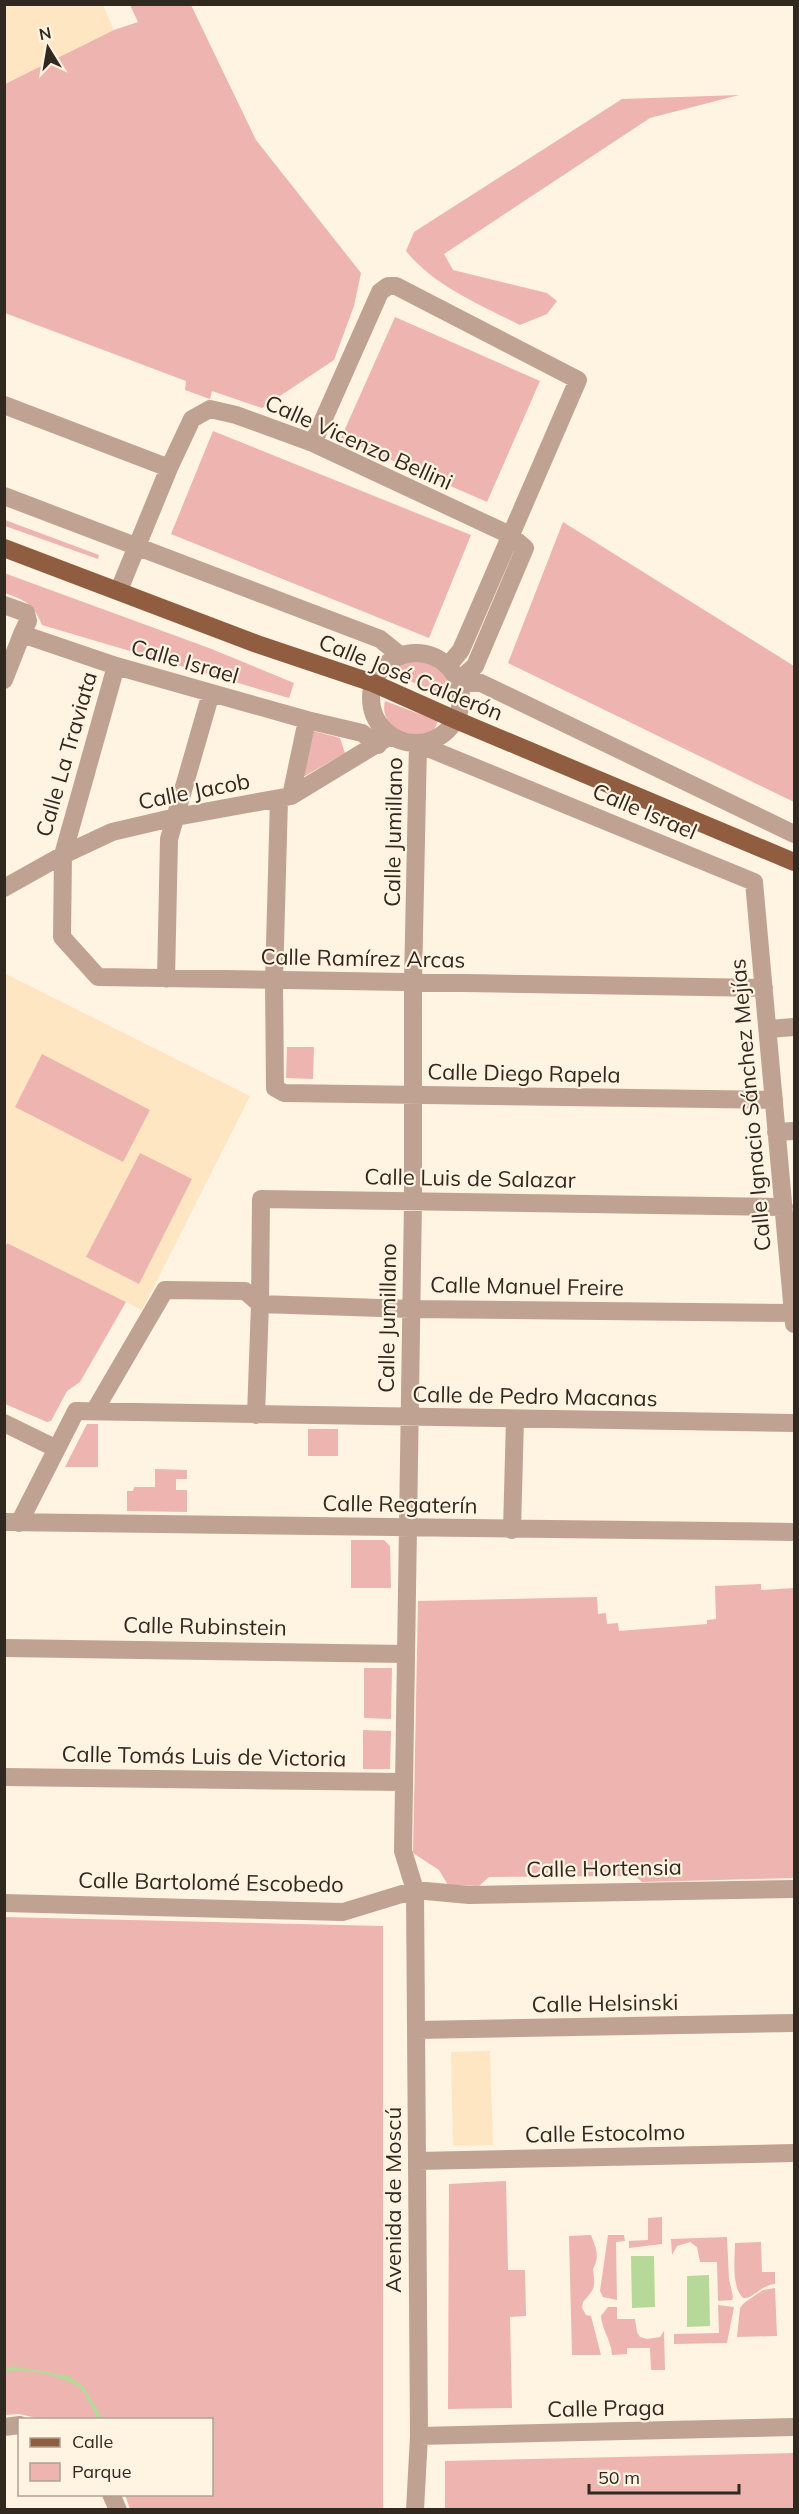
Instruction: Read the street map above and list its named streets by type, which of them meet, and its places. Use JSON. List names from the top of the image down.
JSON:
{
  "streets": {
    "main road": ["Calle José Calderón"],
    "street": [
      "Calle Vicenzo Bellini",
      "Calle Israel",
      "Calle La Traviata",
      "Calle Jacob",
      "Calle Jumillano",
      "Calle Ramírez Arcas",
      "Calle Diego Rapela",
      "Calle Ignacio Sánchez Mejías",
      "Calle Luis de Salazar",
      "Calle Manuel Freire",
      "Calle de Pedro Macanas",
      "Calle Regaterín",
      "Calle Rubinstein",
      "Calle Tomás Luis de Victoria",
      "Calle Hortensia",
      "Calle Bartolomé Escobedo",
      "Calle Helsinski",
      "Calle Estocolmo",
      "Avenida de Moscú",
      "Calle Praga"
    ]
  },
  "crossings": [
    ["Calle Vicenzo Bellini", "Calle José Calderón"],
    ["Calle Israel", "Calle La Traviata"],
    ["Calle Israel", "Calle Jacob"],
    ["Calle Israel", "Calle Jumillano"],
    ["Calle Israel", "Calle Ignacio Sánchez Mejías"],
    ["Calle La Traviata", "Calle Jacob"],
    ["Calle La Traviata", "Calle Ramírez Arcas"],
    ["Calle Jacob", "Calle Ramírez Arcas"],
    ["Calle Jumillano", "Calle Ramírez Arcas"],
    ["Calle Jumillano", "Calle Diego Rapela"],
    ["Calle Jumillano", "Calle Luis de Salazar"],
    ["Calle Jumillano", "Calle Manuel Freire"],
    ["Calle Jumillano", "Calle de Pedro Macanas"],
    ["Calle Jumillano", "Calle Regaterín"],
    ["Calle Jumillano", "Calle Rubinstein"],
    ["Calle Jumillano", "Calle Tomás Luis de Victoria"],
    ["Calle Jumillano", "Calle Hortensia"],
    ["Calle Jumillano", "Calle Bartolomé Escobedo"],
    ["Calle Jumillano", "Avenida de Moscú"],
    ["Calle Ramírez Arcas", "Calle Diego Rapela"],
    ["Calle Ramírez Arcas", "Calle Ignacio Sánchez Mejías"],
    ["Calle Diego Rapela", "Calle Ignacio Sánchez Mejías"],
    ["Calle Ignacio Sánchez Mejías", "Calle Luis de Salazar"],
    ["Calle Ignacio Sánchez Mejías", "Calle Manuel Freire"],
    ["Calle Luis de Salazar", "Calle Manuel Freire"],
    ["Calle Manuel Freire", "Calle de Pedro Macanas"],
    ["Calle Hortensia", "Calle Bartolomé Escobedo"],
    ["Calle Hortensia", "Avenida de Moscú"],
    ["Calle Bartolomé Escobedo", "Avenida de Moscú"],
    ["Calle Helsinski", "Avenida de Moscú"],
    ["Calle Estocolmo", "Avenida de Moscú"],
    ["Avenida de Moscú", "Calle Praga"]
  ],
  "legend": ["Calle", "Parque"],
  "scale_bar": "50 m",
  "north": "top"
}
